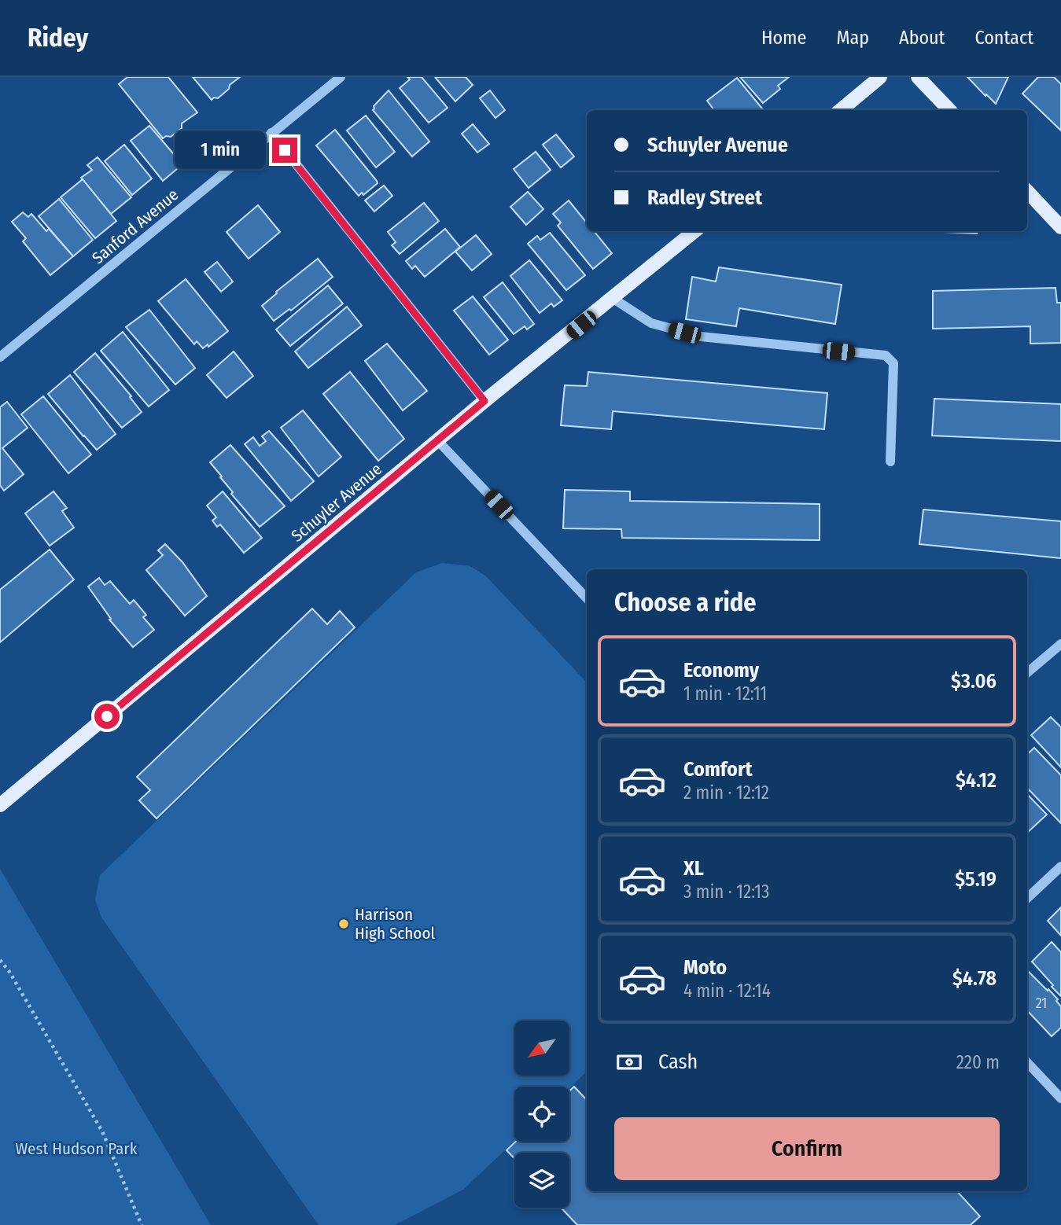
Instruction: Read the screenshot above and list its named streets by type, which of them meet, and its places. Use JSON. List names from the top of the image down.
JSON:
{
  "streets": {
    "main road": ["Schuyler Avenue"],
    "street": ["Sanford Avenue"]
  },
  "parks": ["West Hudson Park"],
  "places": ["Harrison High School"],
  "house_numbers": ["21"],
  "north": "bottom left",
  "page": {
    "header": "Ridey",
    "nav": [
      "Home",
      "Map",
      "About",
      "Contact"
    ],
    "banner": ["Schuyler Avenue", "Radley Street"],
    "bubble": "1 min",
    "heading": "Choose a ride",
    "list": [
      {
        "name": "Economy",
        "note": "1 min · 12:11",
        "value": "$3.06"
      },
      {
        "name": "Comfort",
        "note": "2 min · 12:12",
        "value": "$4.12"
      },
      {
        "name": "XL",
        "note": "3 min · 12:13",
        "value": "$5.19"
      },
      {
        "name": "Moto",
        "note": "4 min · 12:14",
        "value": "$4.78"
      }
    ],
    "pay": ["Cash", "220 m"],
    "buttons": "Confirm"
  }
}
